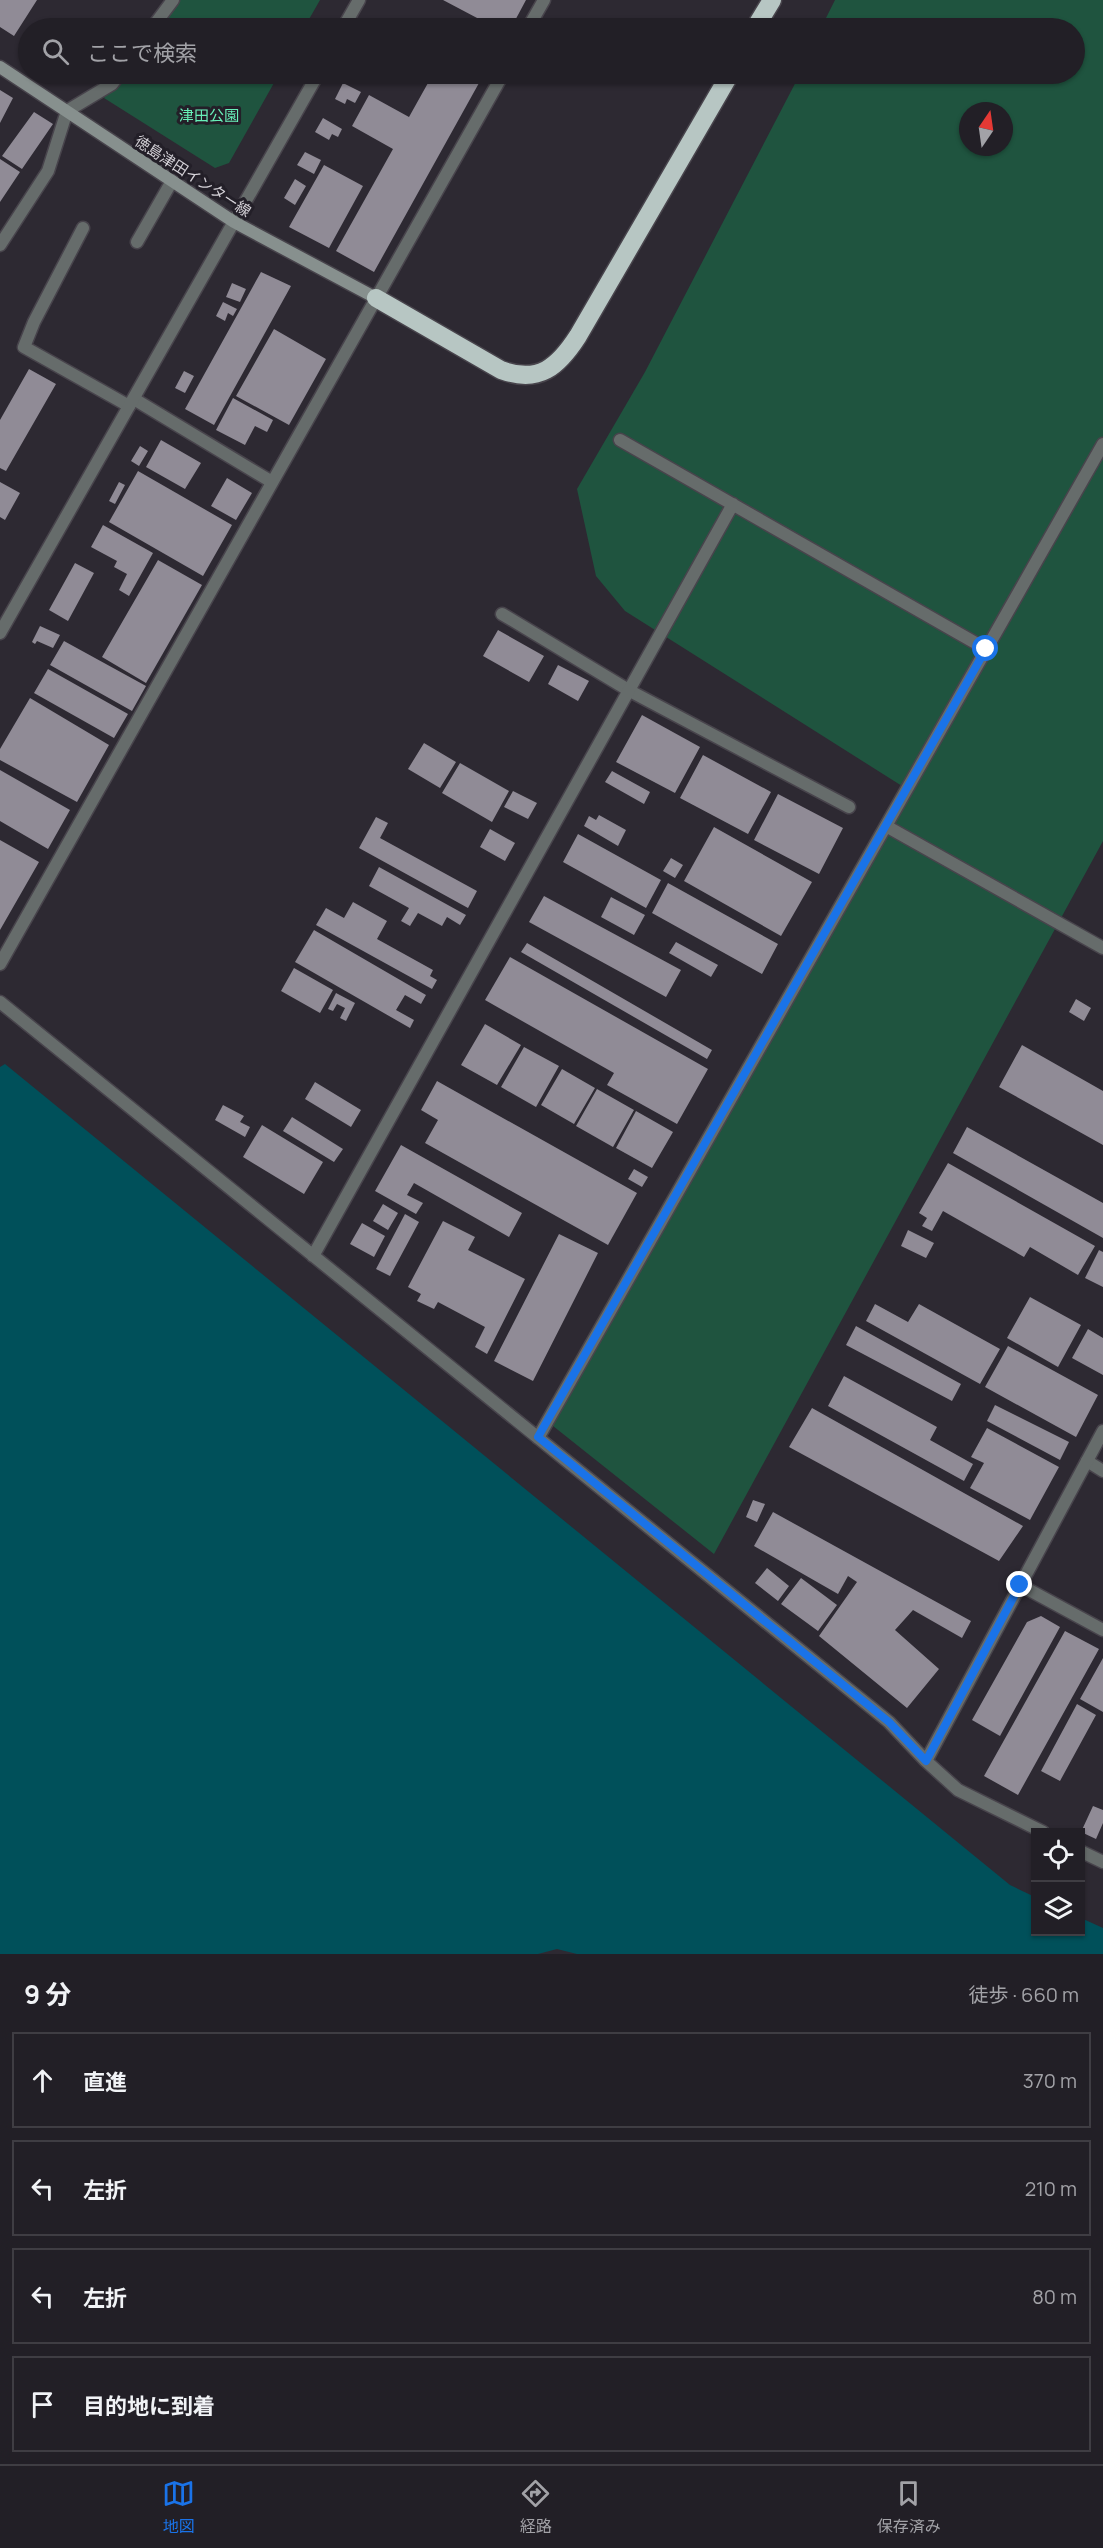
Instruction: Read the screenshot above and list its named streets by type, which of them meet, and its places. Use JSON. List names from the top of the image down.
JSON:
{
  "streets": {
    "main road": ["徳島津田インター線"]
  },
  "parks": ["津田公園"],
  "north": "top",
  "page": {
    "search": "ここで検索",
    "heading": ["9 分", "徒歩 · 660 m"],
    "list": [
      ["直進", "370 m"],
      ["左折", "210 m"],
      ["左折", "80 m"],
      "目的地に到着"
    ],
    "nav": ["地図", "経路", "保存済み"]
  }
}
